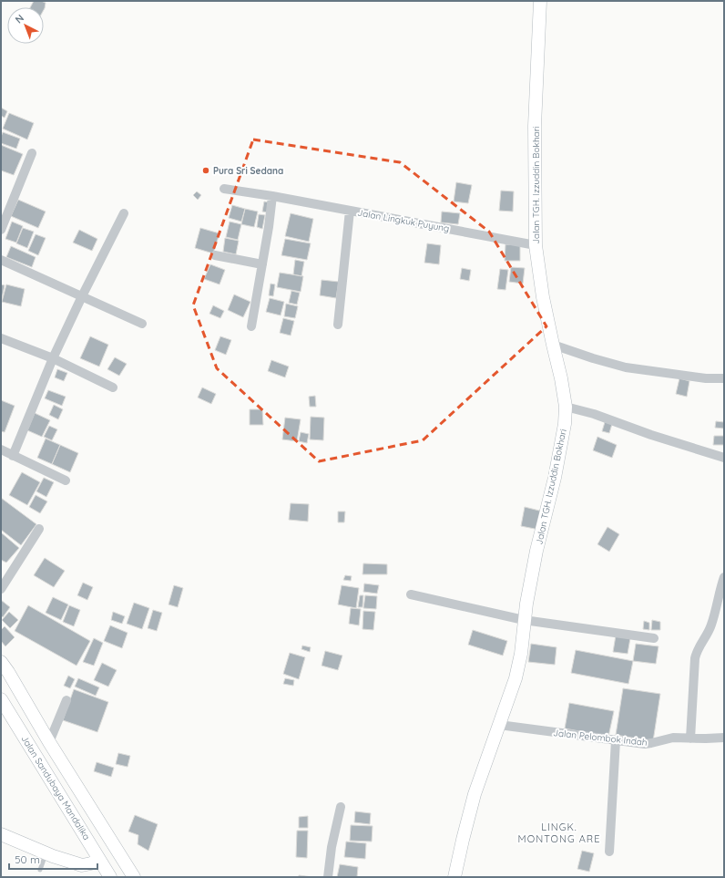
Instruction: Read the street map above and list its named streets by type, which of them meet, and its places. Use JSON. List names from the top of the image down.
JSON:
{
  "streets": {
    "street": [
      "Jalan TGH. Izzuddin Bokhari",
      "Jalan Lingkuk Puyung",
      "Jalan Pelombok Indah",
      "Jalan Sandubaya Mandalika"
    ]
  },
  "crossings": [
    ["Jalan TGH. Izzuddin Bokhari", "Jalan Lingkuk Puyung"],
    ["Jalan TGH. Izzuddin Bokhari", "Jalan Pelombok Indah"]
  ],
  "districts": ["LINGK. MONTONG ARE"],
  "places": ["Pura Sri Sedana"],
  "scale_bar": "50 m",
  "north": "top left"
}
